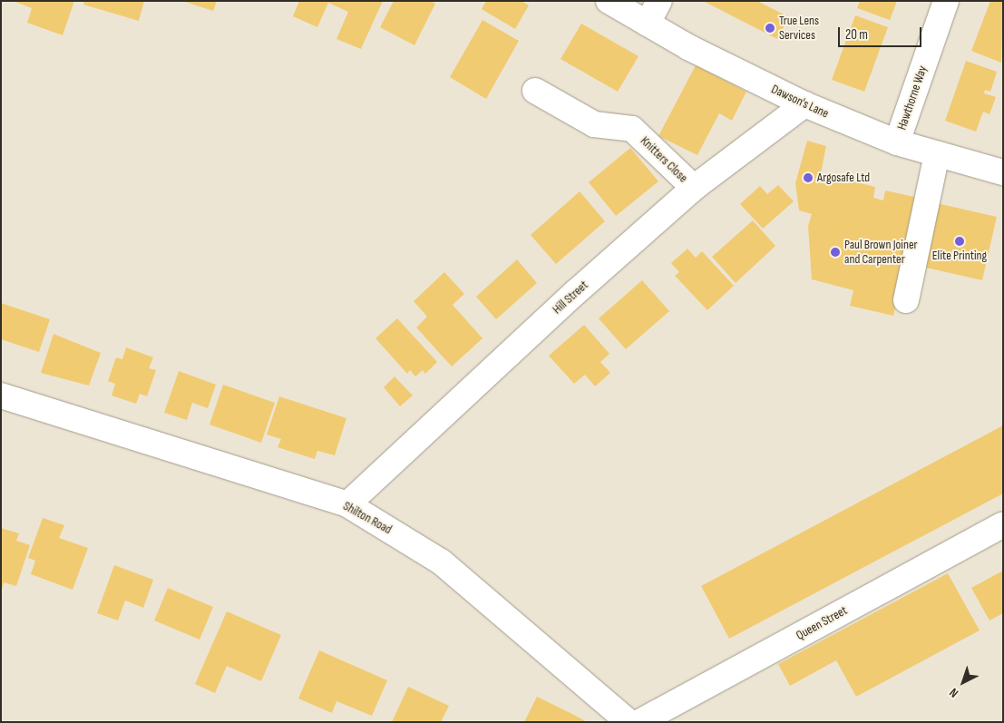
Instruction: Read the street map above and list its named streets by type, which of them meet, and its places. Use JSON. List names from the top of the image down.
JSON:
{
  "streets": {
    "street": [
      "Hawthorne Way",
      "Dawson's Lane",
      "Knitters Close",
      "Hill Street",
      "Shilton Road",
      "Queen Street"
    ]
  },
  "crossings": [
    ["Hawthorne Way", "Dawson's Lane"],
    ["Dawson's Lane", "Hill Street"],
    ["Knitters Close", "Hill Street"],
    ["Hill Street", "Shilton Road"]
  ],
  "places": [
    "True Lens Services",
    "Argosafe Ltd",
    "Elite Printing",
    "Paul Brown Joiner and Carpenter"
  ],
  "scale_bar": "20 m",
  "north": "bottom left"
}
